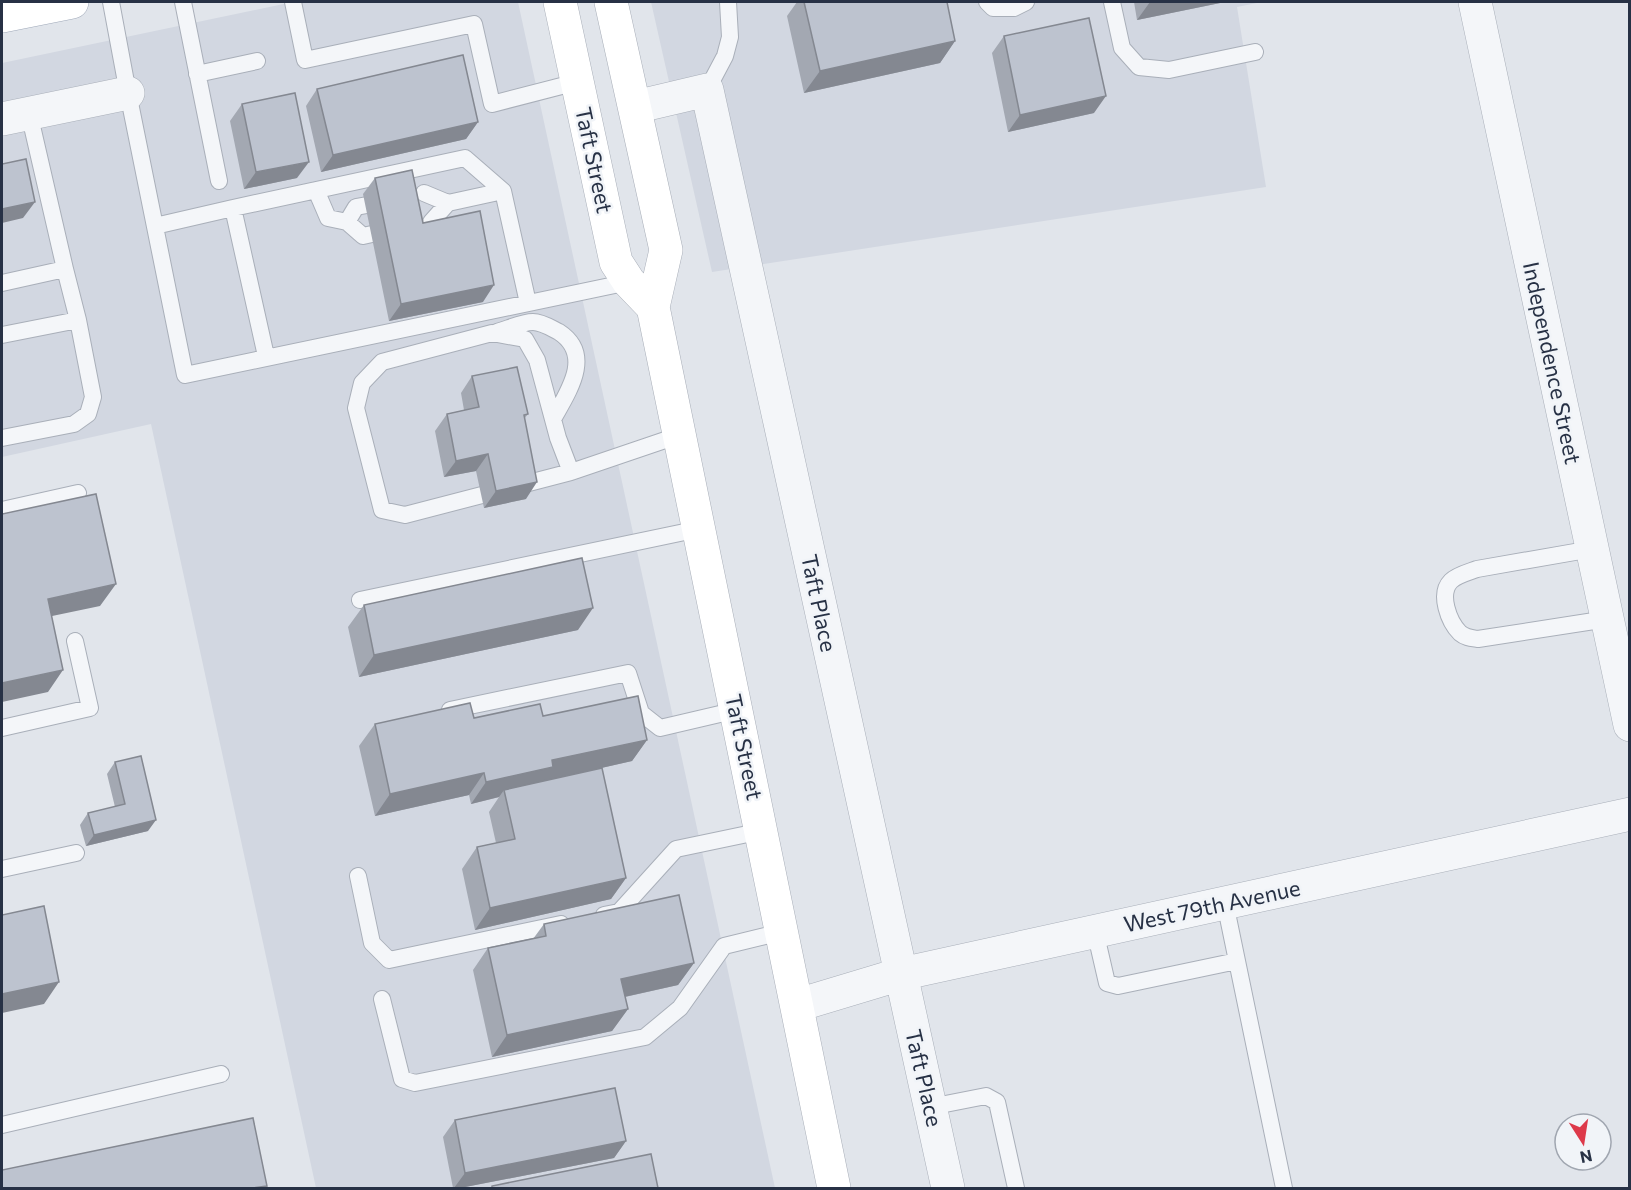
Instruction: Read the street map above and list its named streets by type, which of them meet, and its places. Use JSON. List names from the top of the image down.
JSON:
{
  "streets": {
    "main road": ["Taft Street"],
    "street": ["Independence Street", "Taft Place", "West 79th Avenue"]
  },
  "crossings": [
    ["Taft Street", "West 79th Avenue"],
    ["Taft Place", "West 79th Avenue"]
  ],
  "north": "bottom"
}
